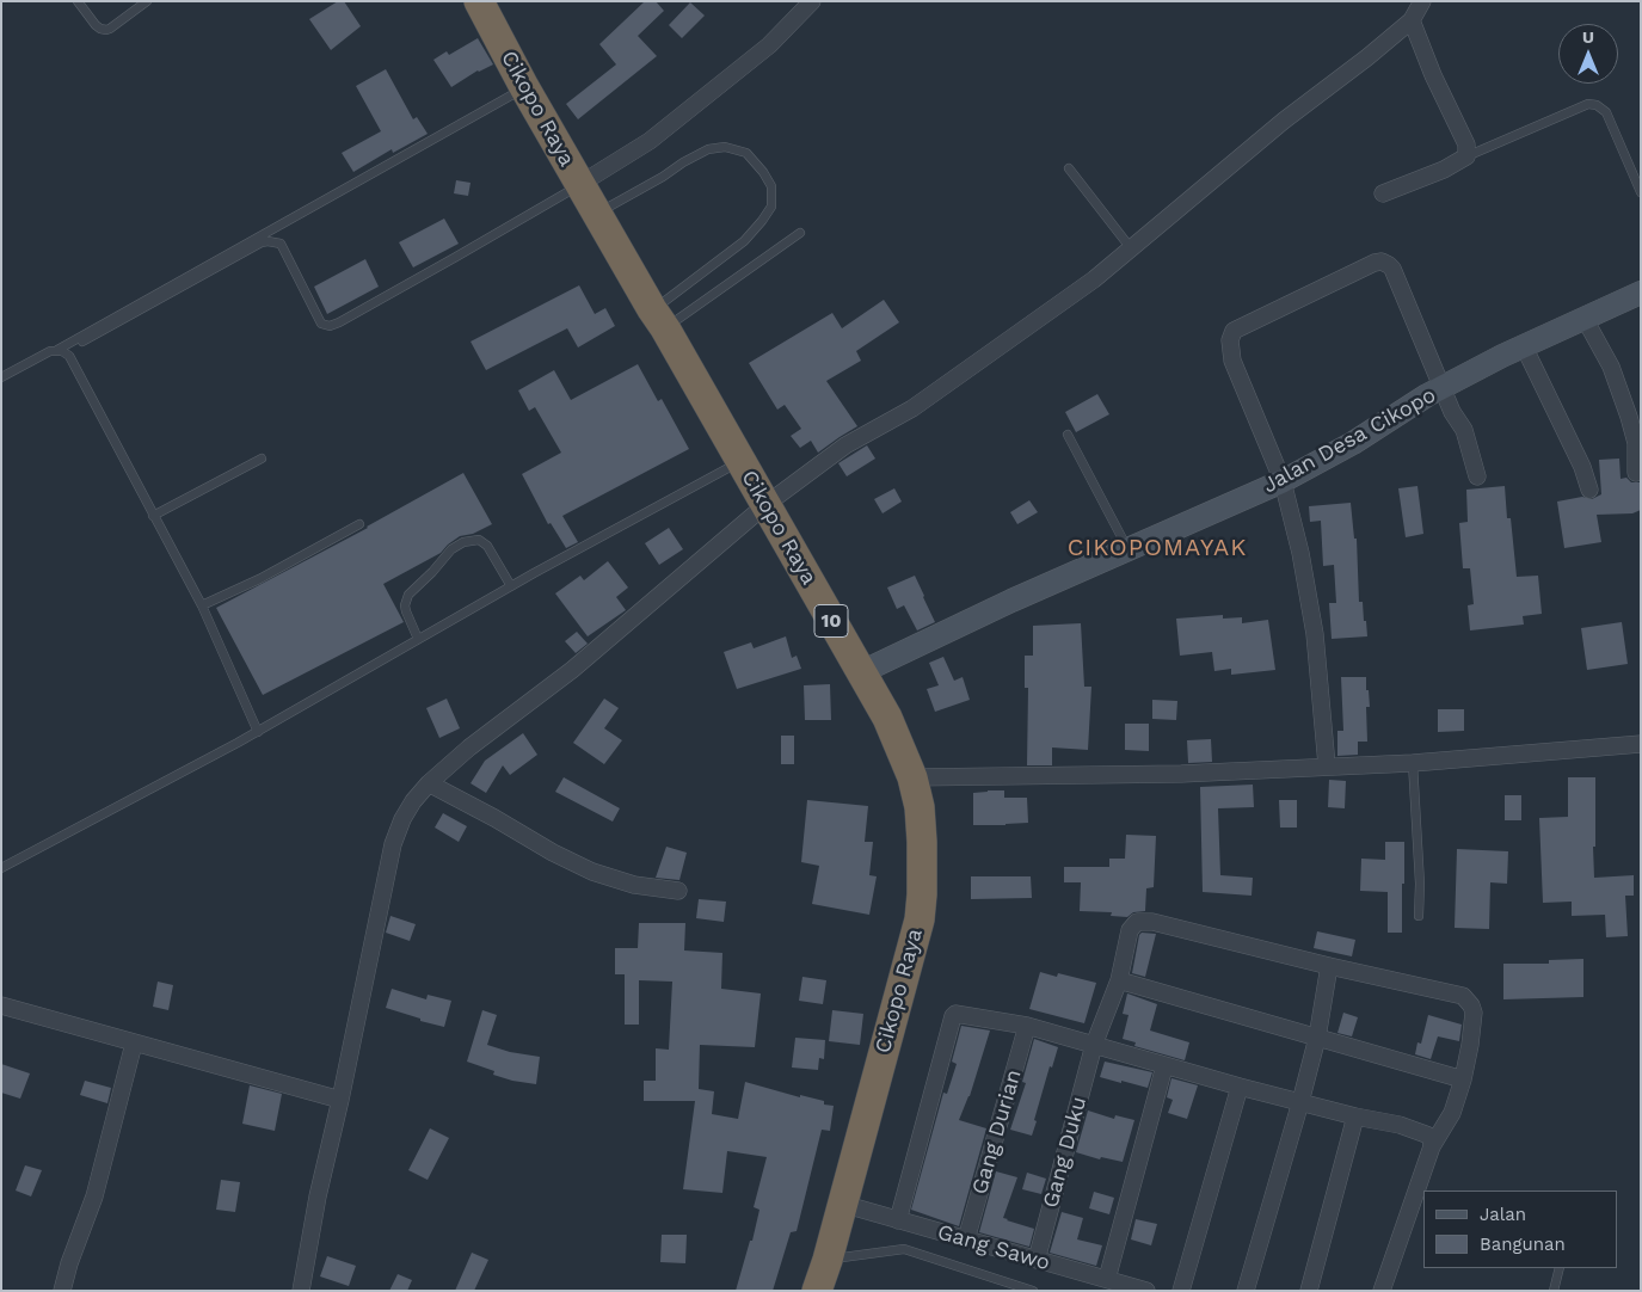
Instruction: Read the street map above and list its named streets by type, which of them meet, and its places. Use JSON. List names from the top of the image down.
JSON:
{
  "streets": {
    "highway": ["Cikopo Raya", "10"],
    "main road": ["Jalan Desa Cikopo"],
    "street": ["Gang Durian", "Gang Duku", "Gang Sawo"]
  },
  "crossings": [
    ["Cikopo Raya", "Jalan Desa Cikopo"],
    ["Cikopo Raya", "Gang Sawo"],
    ["Gang Durian", "Gang Sawo"],
    ["Gang Duku", "Gang Sawo"]
  ],
  "districts": ["CIKOPOMAYAK"],
  "legend": ["Jalan", "Bangunan"],
  "north": "top"
}
